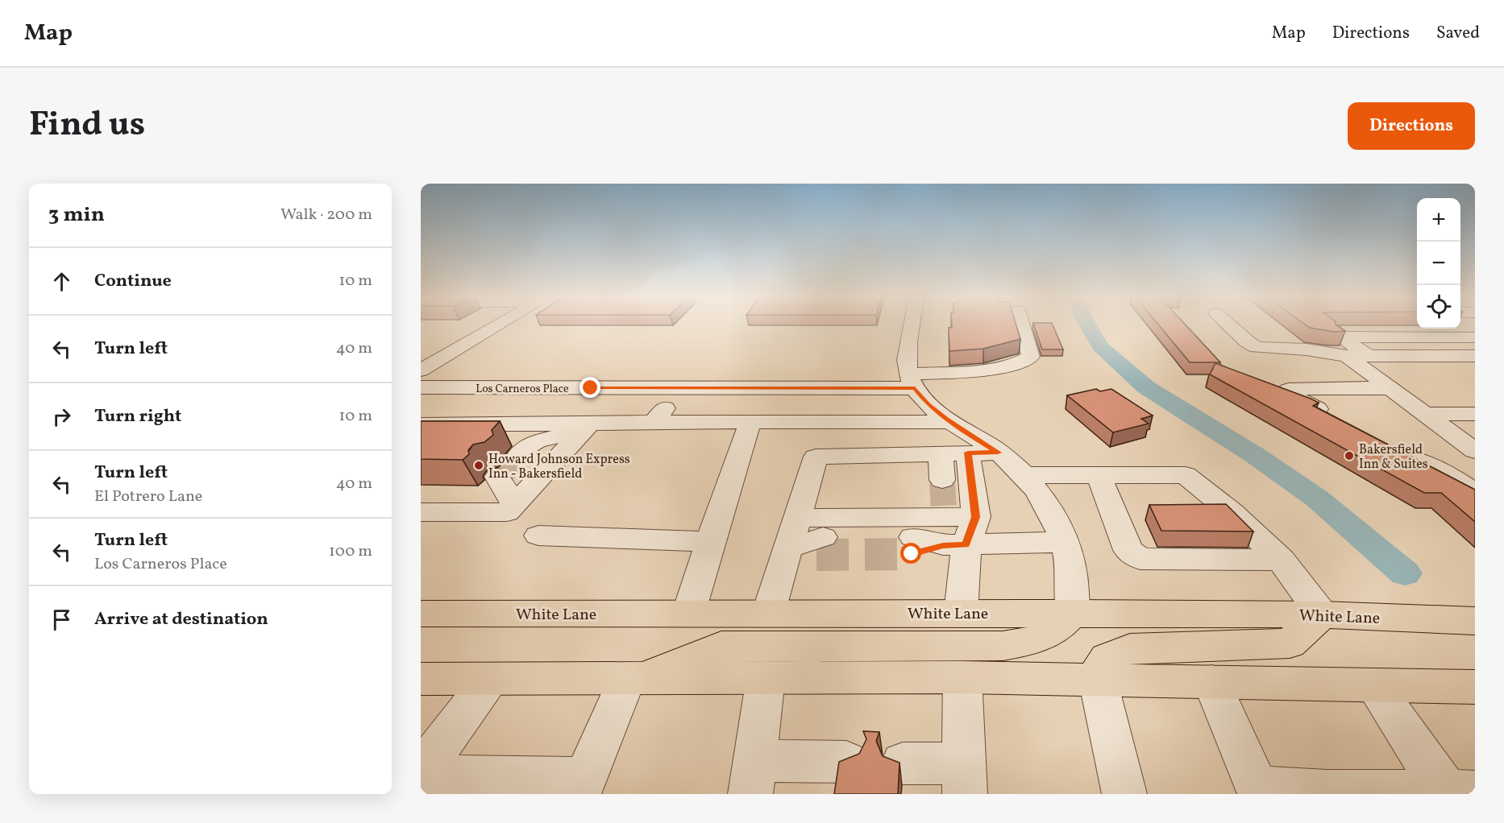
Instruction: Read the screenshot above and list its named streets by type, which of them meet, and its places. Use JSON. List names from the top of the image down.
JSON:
{
  "streets": {
    "main road": ["White Lane"],
    "street": ["Los Carneros Place"]
  },
  "places": ["Bakersfield Inn & Suites", "Howard Johnson Express Inn - Bakersfield"],
  "page": {
    "header": "Map",
    "nav": ["Map", "Directions", "Saved"],
    "title": "Find us",
    "buttons": "Directions",
    "heading": ["3 min", "Walk · 200 m"],
    "map_buttons": ["+", "−"],
    "list": [
      ["Continue", "10 m"],
      ["Turn left", "40 m"],
      ["Turn right", "10 m"],
      ["Turn left", "El Potrero Lane", "40 m"],
      ["Turn left", "Los Carneros Place", "100 m"],
      "Arrive at destination"
    ]
  }
}
